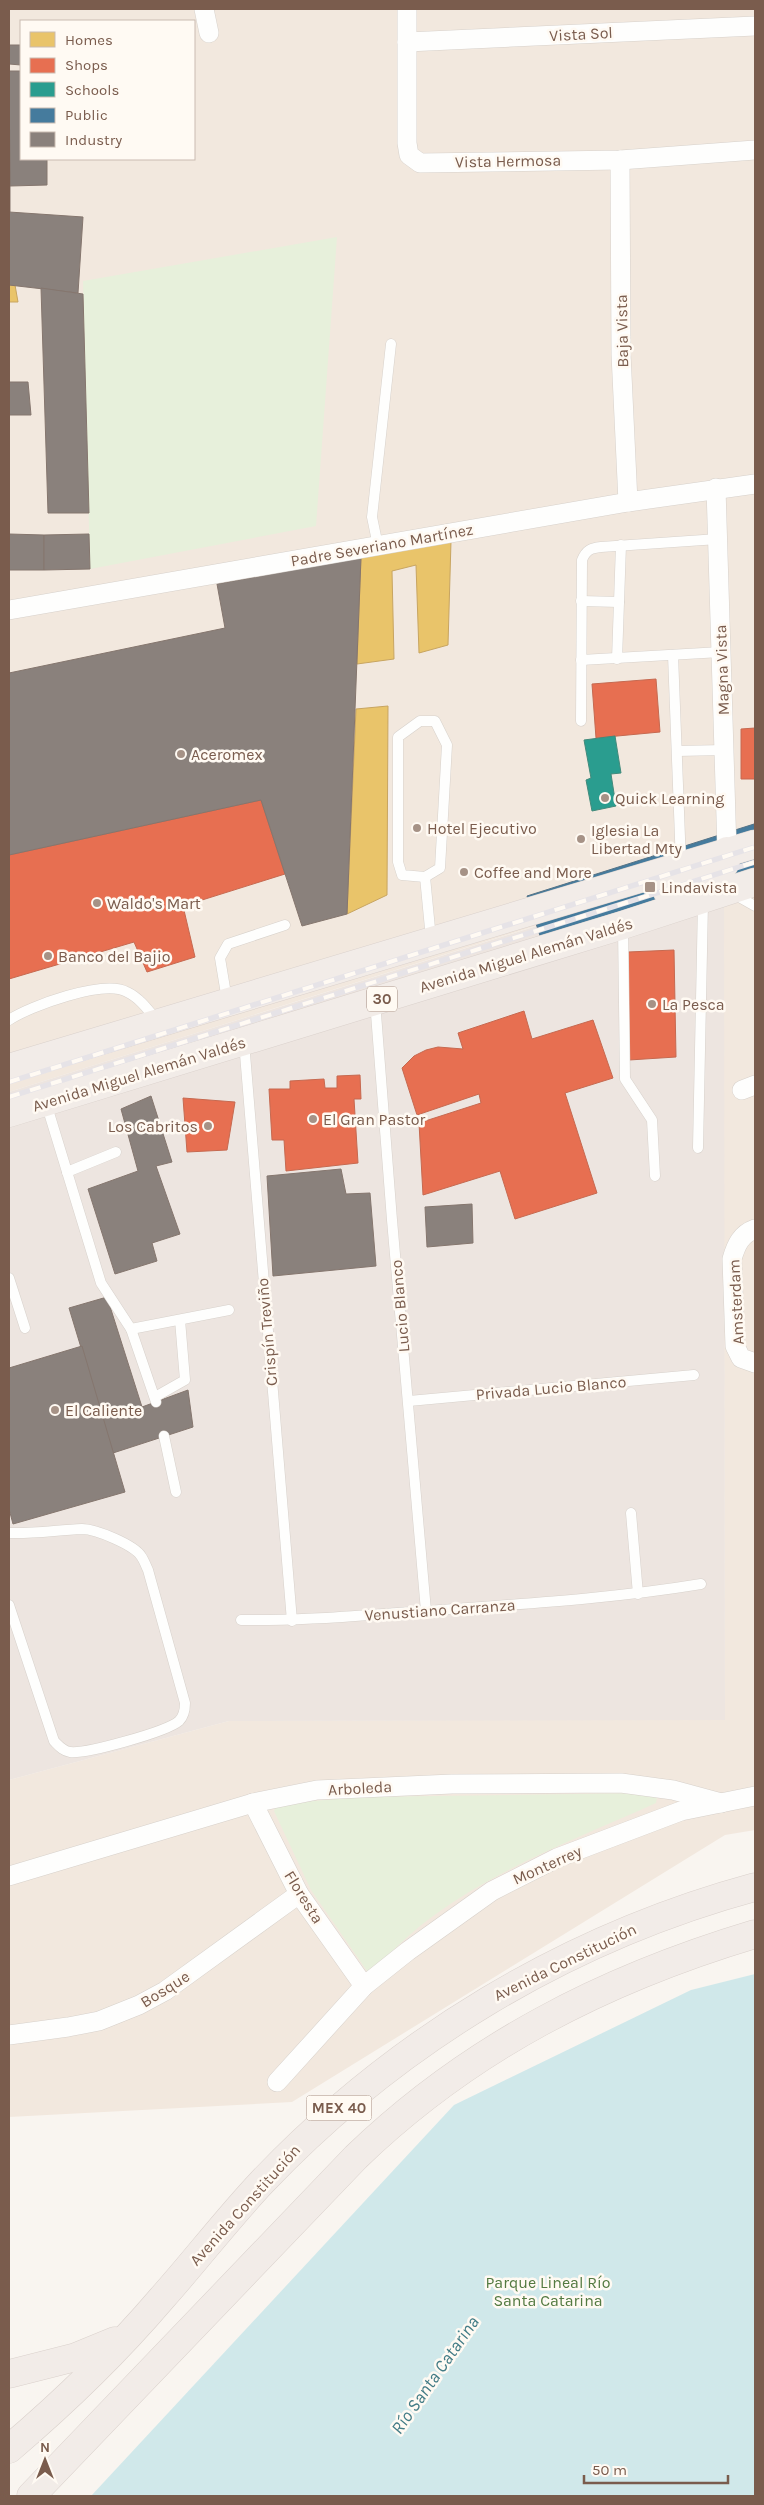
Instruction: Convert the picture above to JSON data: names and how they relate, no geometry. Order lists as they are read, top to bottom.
{
  "streets": {
    "highway": [
      "Avenida Miguel Alemán Valdés",
      "30",
      "Avenida Constitución",
      "MEX 40"
    ],
    "street": [
      "Vista Sol",
      "Vista Hermosa",
      "Baja Vista",
      "Padre Severiano Martínez",
      "Magna Vista",
      "Amsterdam",
      "Arboleda",
      "Monterrey",
      "Floresta",
      "Bosque"
    ],
    "lane": [
      "Lucio Blanco",
      "Crispín Treviño",
      "Privada Lucio Blanco",
      "Venustiano Carranza"
    ]
  },
  "crossings": [
    ["Vista Sol", "Vista Hermosa"],
    ["Vista Hermosa", "Baja Vista"],
    ["Baja Vista", "Padre Severiano Martínez"],
    ["Padre Severiano Martínez", "Magna Vista"],
    ["Avenida Miguel Alemán Valdés", "Lucio Blanco"],
    ["Avenida Miguel Alemán Valdés", "Crispín Treviño"],
    ["Lucio Blanco", "Privada Lucio Blanco"],
    ["Lucio Blanco", "Venustiano Carranza"],
    ["Crispín Treviño", "Venustiano Carranza"],
    ["Arboleda", "Monterrey"],
    ["Arboleda", "Floresta"],
    ["Monterrey", "Floresta"],
    ["Floresta", "Bosque"]
  ],
  "water": ["Río Santa Catarina"],
  "parks": ["Parque Lineal Río Santa Catarina"],
  "places": {
    "other": [
      "Aceromex",
      "Quick Learning",
      "Hotel Ejecutivo",
      "Iglesia La Libertad Mty",
      "Coffee and More",
      "Waldo's Mart",
      "Banco del Bajio",
      "La Pesca",
      "El Gran Pastor",
      "Los Cabritos",
      "El Caliente"
    ],
    "transit": ["Lindavista"]
  },
  "legend": [
    "Homes",
    "Shops",
    "Schools",
    "Public",
    "Industry"
  ],
  "scale_bar": "50 m",
  "north": "top"
}
